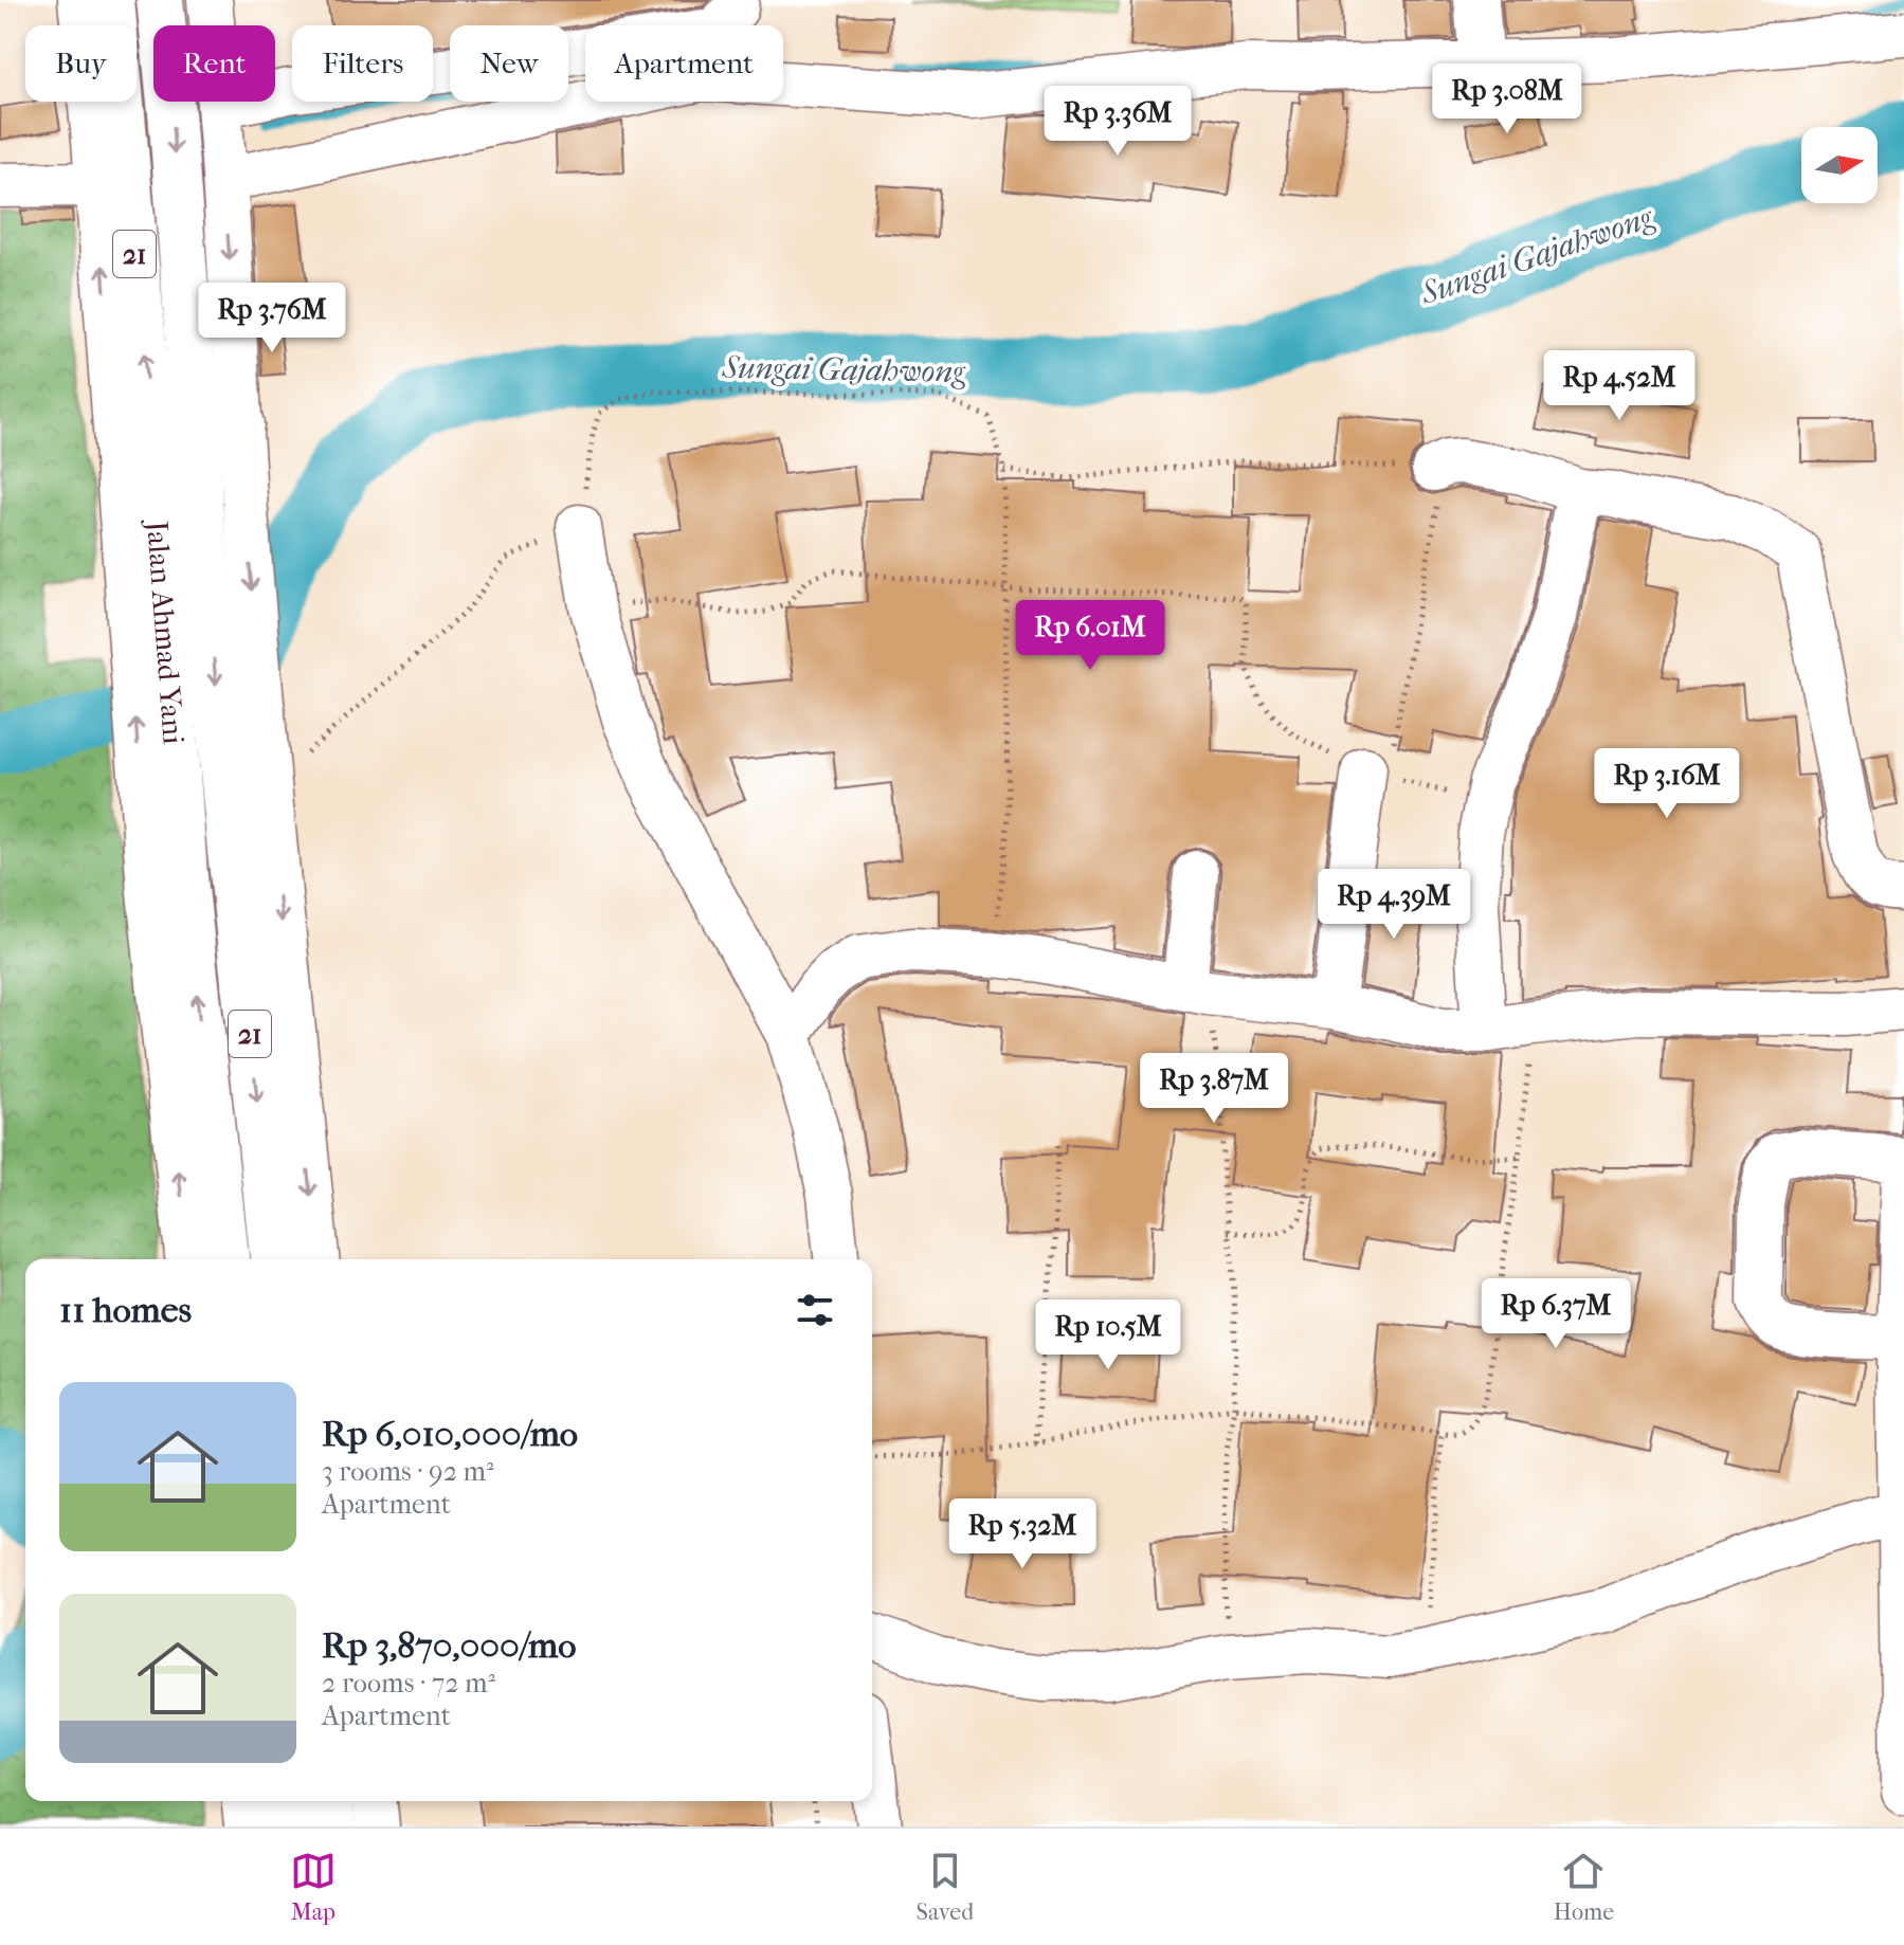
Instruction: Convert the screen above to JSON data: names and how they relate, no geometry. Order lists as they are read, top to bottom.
{
  "streets": {
    "highway": ["21", "Jalan Ahmad Yani"]
  },
  "water": ["Sungai Gajahwong"],
  "north": "right",
  "page": {
    "chip": [
      "Buy",
      "Rent",
      "Filters",
      "New",
      "Apartment"
    ],
    "price": [
      "Rp 3.08M",
      "Rp 3.36M",
      "Rp 3.76M",
      "Rp 4.52M",
      "Rp 6.01M",
      "Rp 3.16M",
      "Rp 4.39M",
      "Rp 3.87M",
      "Rp 6.37M",
      "Rp 10.5M",
      "Rp 5.32M"
    ],
    "heading": "11 homes",
    "list": [
      {
        "name": "Rp 6,010,000/mo",
        "note": "3 rooms · 92 m² · Apartment"
      },
      {
        "name": "Rp 3,870,000/mo",
        "note": "2 rooms · 72 m² · Apartment"
      }
    ],
    "tabs": ["Map", "Saved", "Home"]
  }
}
